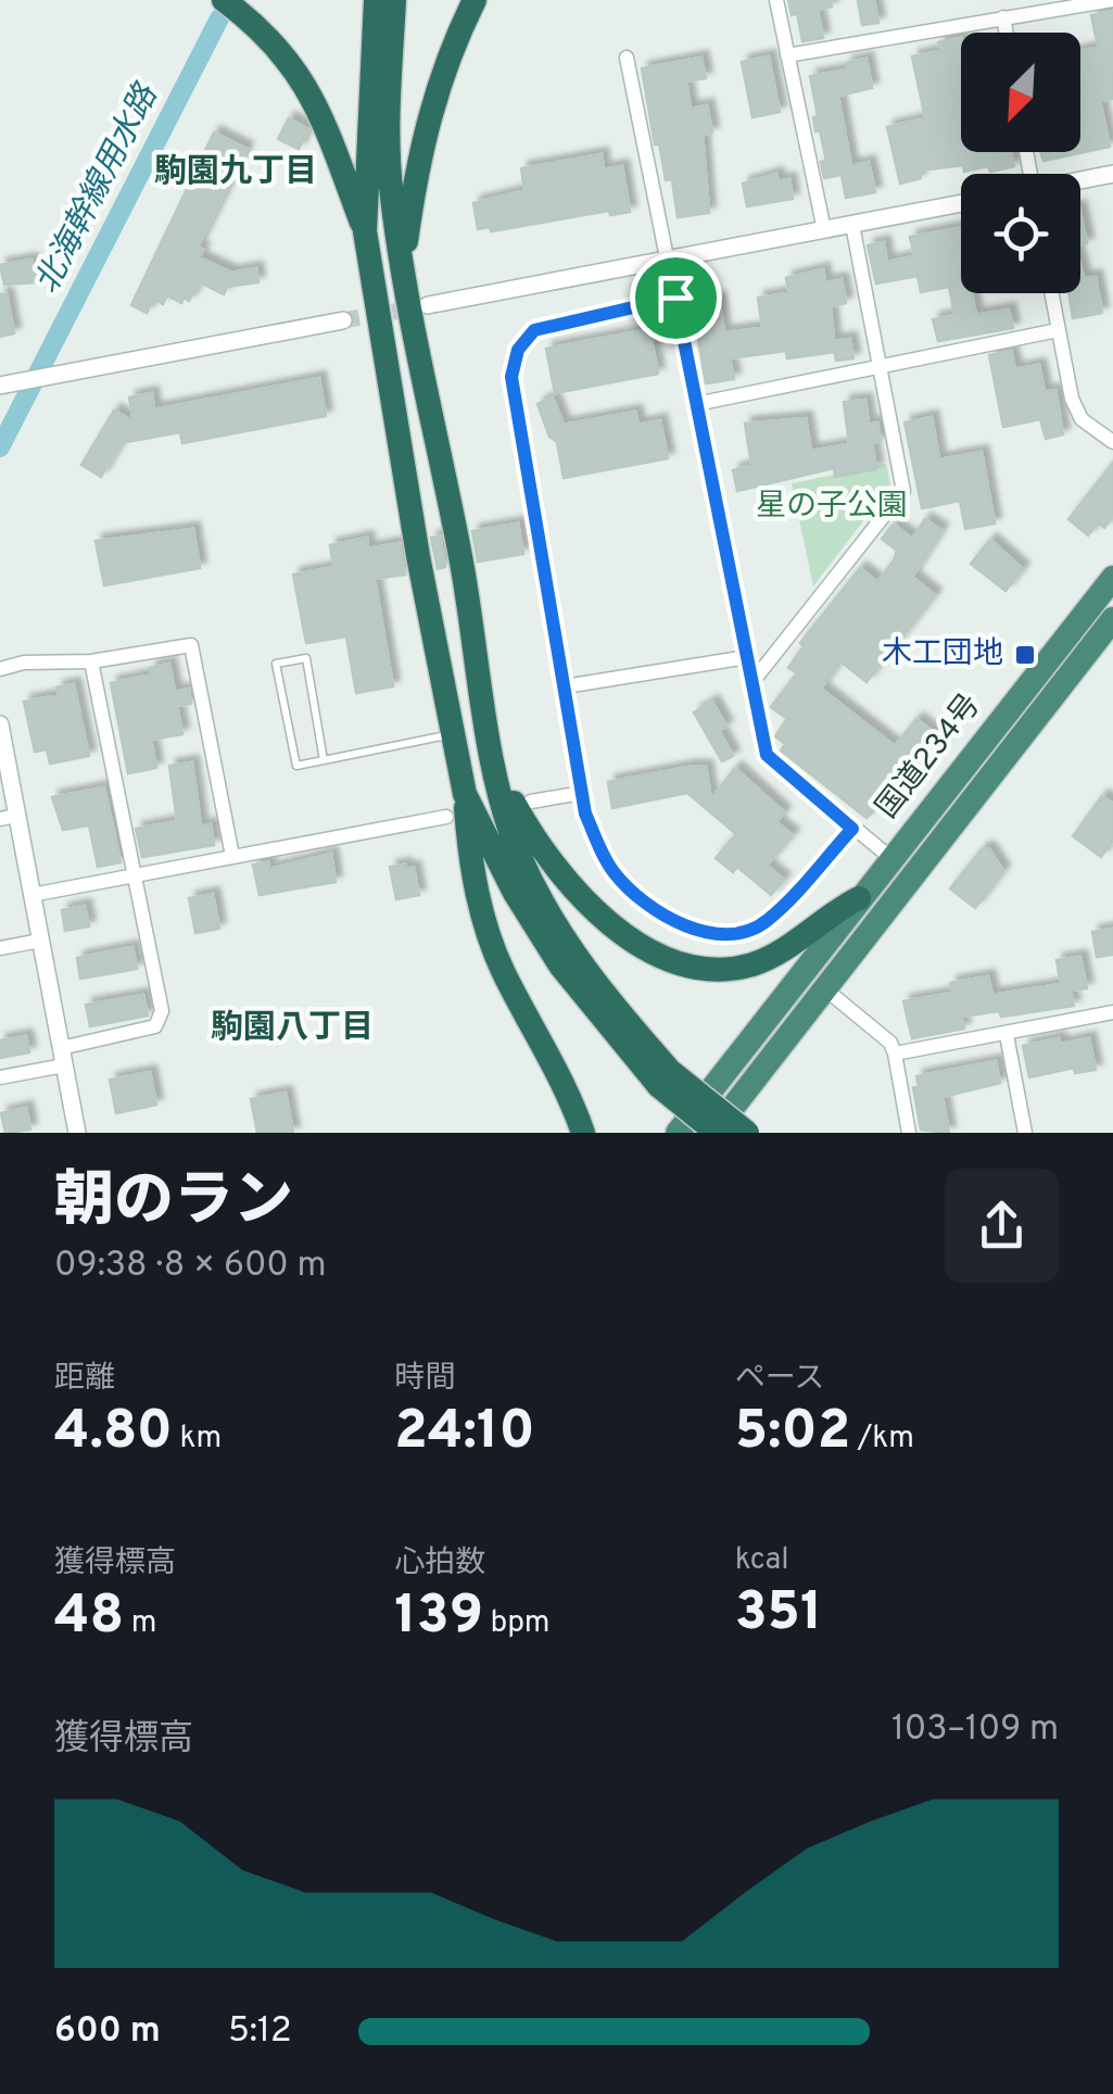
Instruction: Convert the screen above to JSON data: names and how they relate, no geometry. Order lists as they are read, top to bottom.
{
  "streets": {
    "highway": ["国道234号"]
  },
  "districts": ["駒園九丁目", "駒園八丁目"],
  "water": ["北海幹線用水路"],
  "parks": ["星の子公園"],
  "places": {
    "transit": ["木工団地"]
  },
  "north": "bottom left",
  "page": {
    "heading": ["朝のラン", "09:38 · 8 × 600 m"],
    "stats": [
      ["距離", "4.80 km"],
      ["時間", "24:10"],
      ["ペース", "5:02 /km"],
      ["獲得標高", "48 m"],
      ["心拍数", "139 bpm"],
      ["kcal", "351"]
    ],
    "chart": ["獲得標高", "103–109 m"],
    "list": [
      {
        "name": "600 m",
        "note": "5:12"
      }
    ]
  }
}
